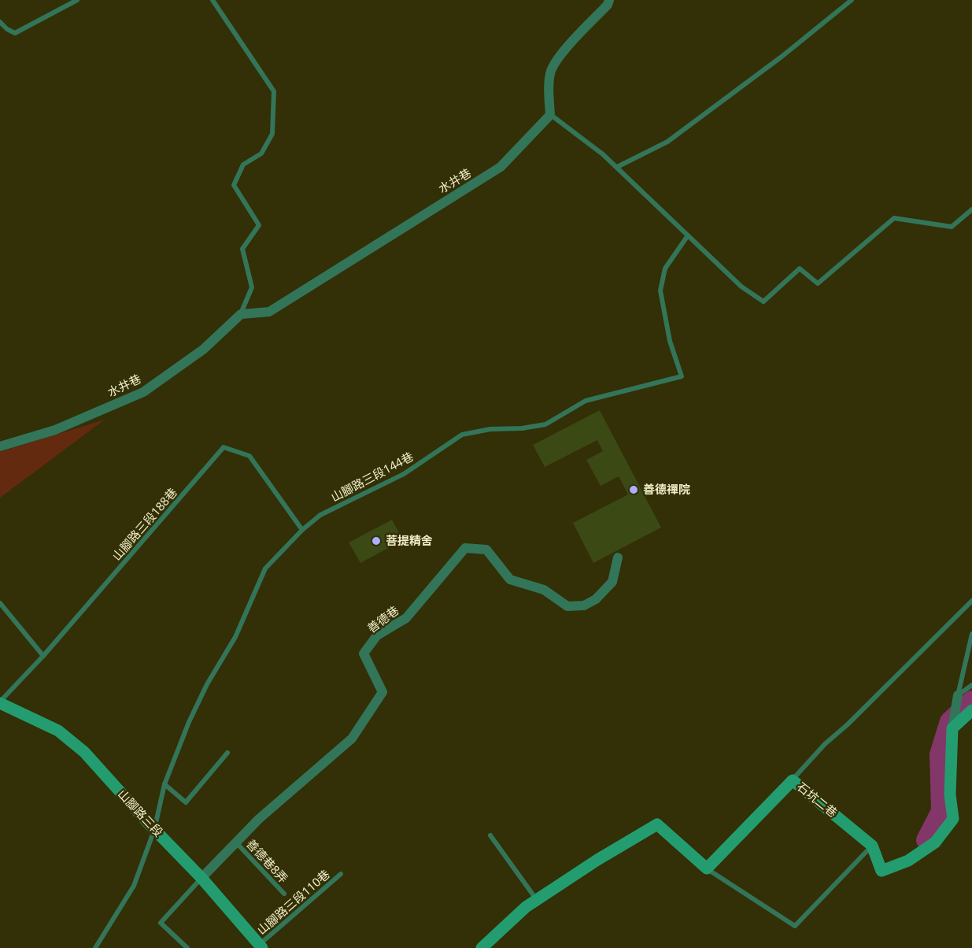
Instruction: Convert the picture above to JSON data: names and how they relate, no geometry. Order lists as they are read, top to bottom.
{
  "streets": {
    "street": [
      "水井巷",
      "善德巷",
      "石坑二巷",
      "山腳路三段"
    ],
    "lane": [
      "山腳路三段144巷",
      "山腳路三段188巷",
      "善德巷8弄",
      "山腳路三段110巷"
    ]
  },
  "crossings": [
    ["山腳路三段144巷", "山腳路三段188巷"],
    ["山腳路三段144巷", "山腳路三段"],
    ["山腳路三段188巷", "山腳路三段"],
    ["善德巷", "山腳路三段"],
    ["善德巷", "善德巷8弄"],
    ["山腳路三段", "山腳路三段110巷"]
  ],
  "places": ["善德禪院", "菩提精舍"]
}
